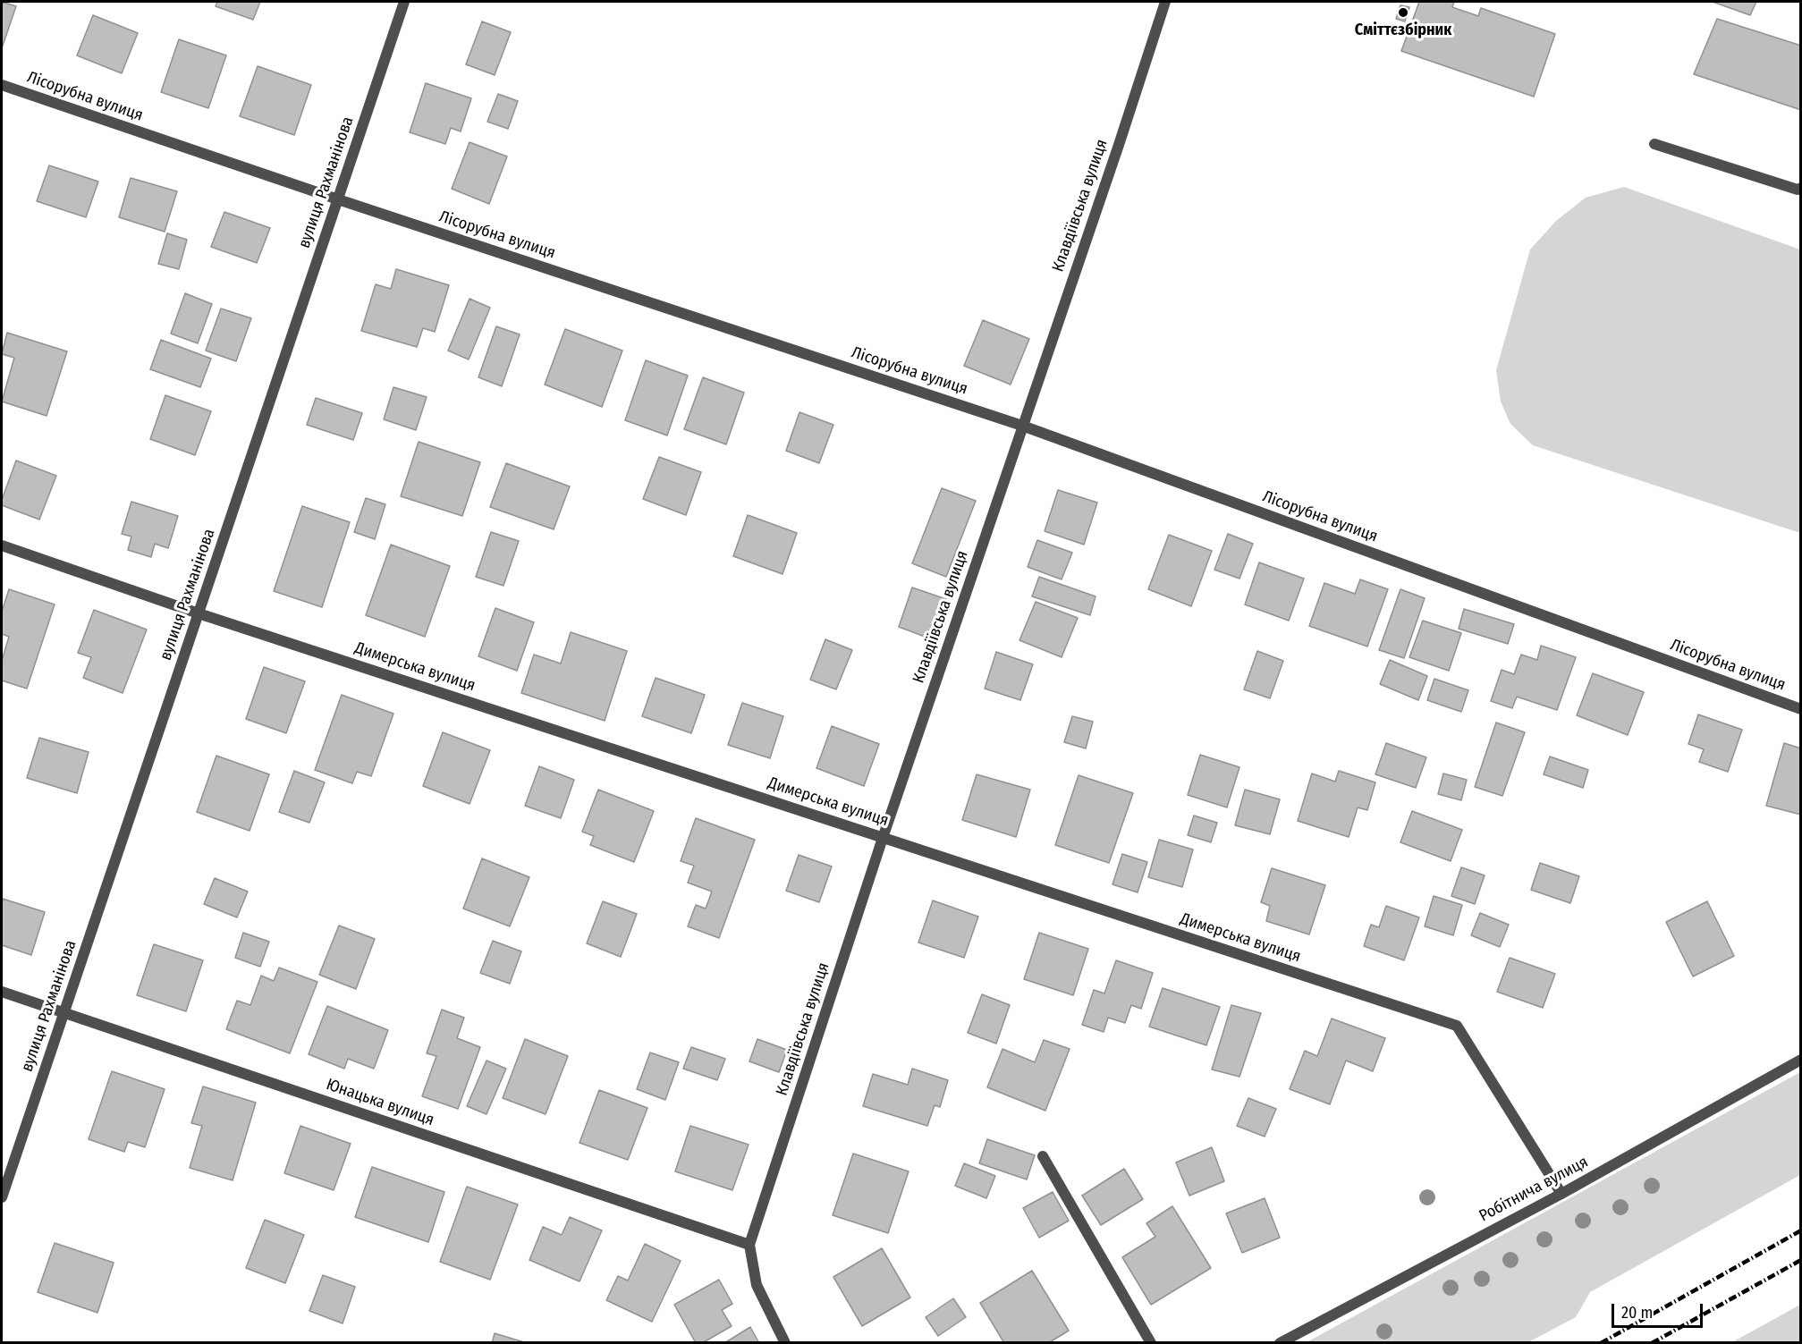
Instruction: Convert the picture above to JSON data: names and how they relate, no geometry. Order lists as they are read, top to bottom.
{
  "streets": {
    "street": [
      "Лісорубна вулиця",
      "вулиця Рахманінова",
      "Клавдіївська вулиця",
      "Димерська вулиця",
      "Юнацька вулиця",
      "Робітнича вулиця"
    ]
  },
  "crossings": [
    ["Лісорубна вулиця", "вулиця Рахманінова"],
    ["Лісорубна вулиця", "Клавдіївська вулиця"],
    ["вулиця Рахманінова", "Димерська вулиця"],
    ["вулиця Рахманінова", "Юнацька вулиця"],
    ["Клавдіївська вулиця", "Димерська вулиця"],
    ["Клавдіївська вулиця", "Юнацька вулиця"],
    ["Димерська вулиця", "Робітнича вулиця"]
  ],
  "places": ["Сміттєзбірник"],
  "scale_bar": "20 m"
}
